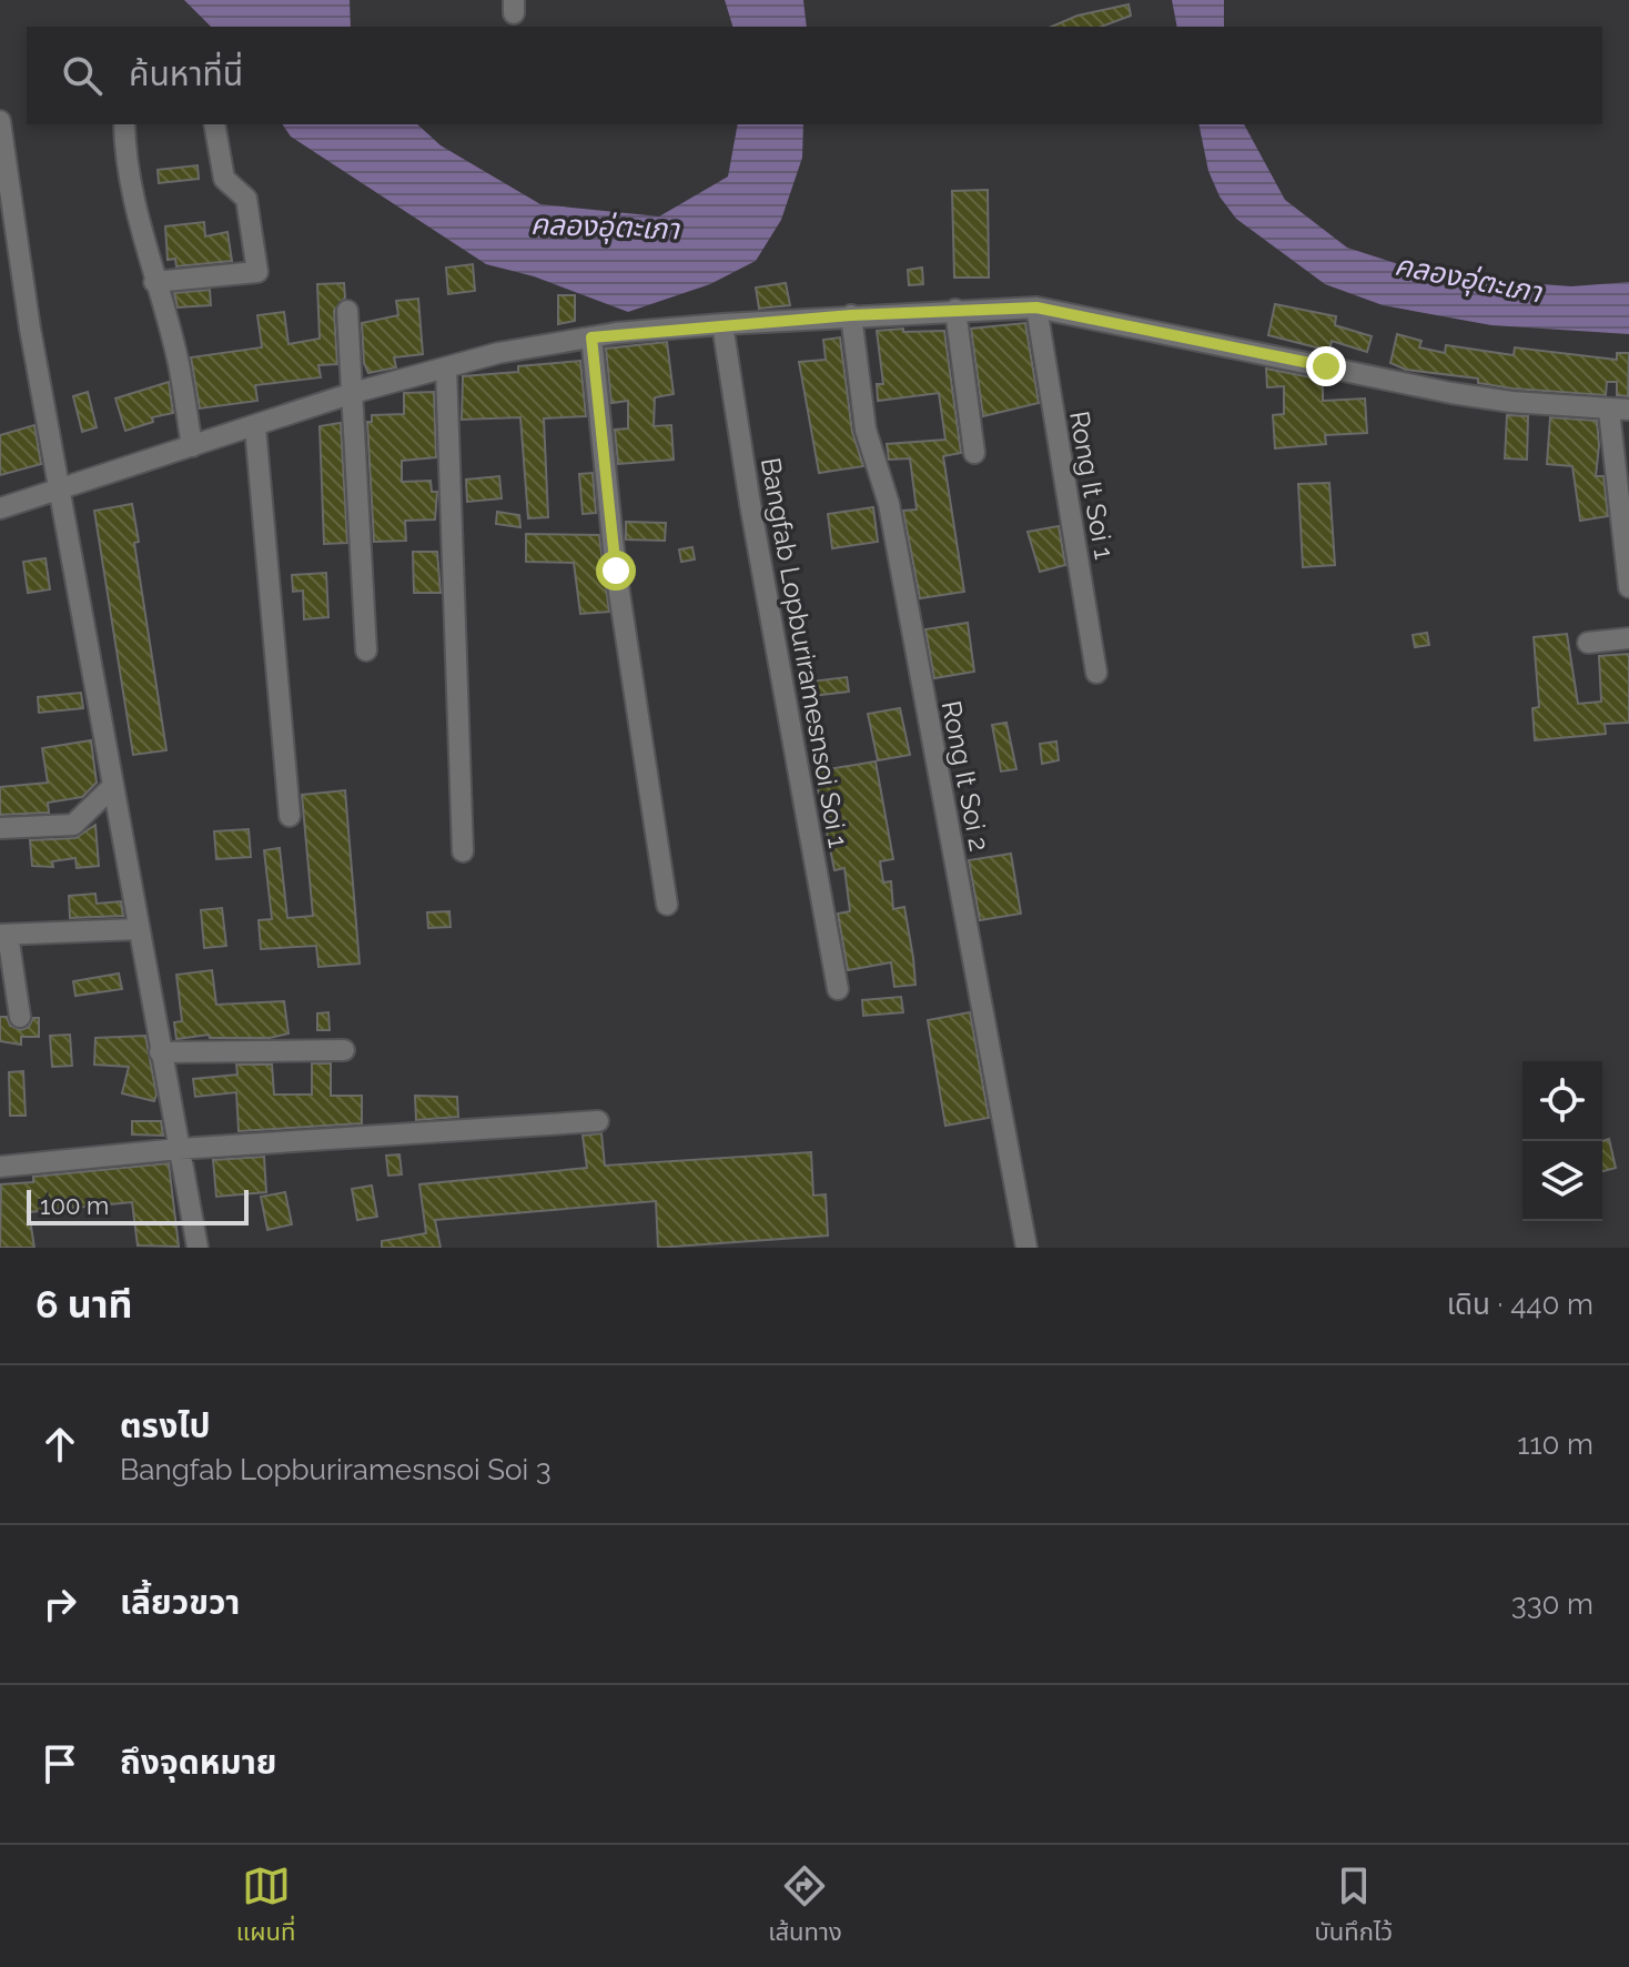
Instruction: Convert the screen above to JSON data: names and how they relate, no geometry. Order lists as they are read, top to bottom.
{
  "streets": {
    "street": ["Rong It Soi 1", "Bangfab Lopburiramesnsoi Soi 1", "Rong It Soi 2"]
  },
  "water": ["คลองอุ่ตะเภา"],
  "scale_bar": "100 m",
  "page": {
    "search": "ค้นหาที่นี่",
    "scale": "100 m",
    "heading": ["6 นาที", "เดิน · 440 m"],
    "list": [
      ["ตรงไป", "Bangfab Lopburiramesnsoi Soi 3", "110 m"],
      ["เลี้ยวขวา", "330 m"],
      "ถึงจุดหมาย"
    ],
    "nav": ["แผนที่", "เส้นทาง", "บันทึกไว้"]
  }
}
